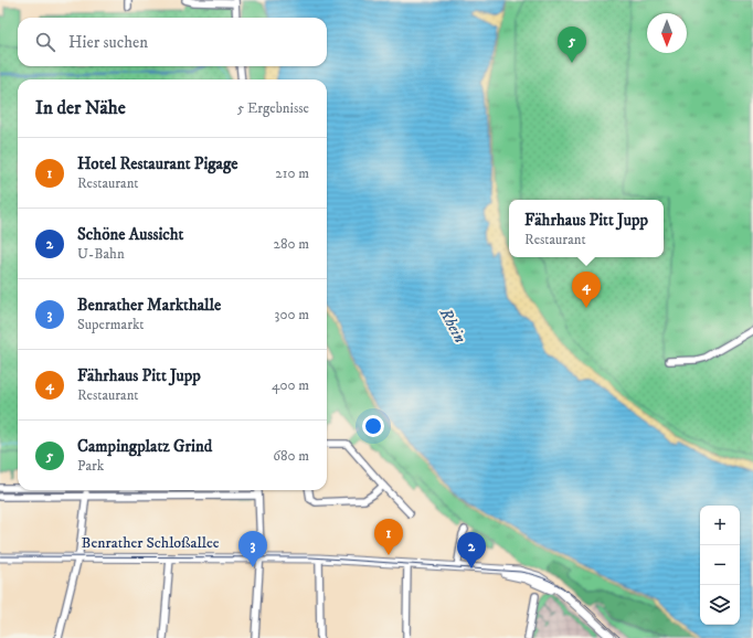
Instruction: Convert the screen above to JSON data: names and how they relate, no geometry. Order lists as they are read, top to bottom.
{
  "streets": {
    "main road": ["Benrather Schloßallee"]
  },
  "water": ["Rhein"],
  "north": "bottom",
  "page": {
    "search": "Hier suchen",
    "pins": [
      "5",
      "4",
      "1",
      "3",
      "2"
    ],
    "heading": ["In der Nähe", "5 Ergebnisse"],
    "list": [
      {
        "mark": "1",
        "name": "Hotel Restaurant Pigage",
        "note": "Restaurant",
        "value": "210 m"
      },
      {
        "mark": "2",
        "name": "Schöne Aussicht",
        "note": "U-Bahn",
        "value": "280 m"
      },
      {
        "mark": "3",
        "name": "Benrather Markthalle",
        "note": "Supermarkt",
        "value": "300 m"
      },
      {
        "mark": "4",
        "name": "Fährhaus Pitt Jupp",
        "note": "Restaurant",
        "value": "400 m"
      },
      {
        "mark": "5",
        "name": "Campingplatz Grind",
        "note": "Park",
        "value": "680 m"
      }
    ],
    "popup": ["Fährhaus Pitt Jupp", "Restaurant"],
    "map_buttons": ["+", "−"]
  }
}
